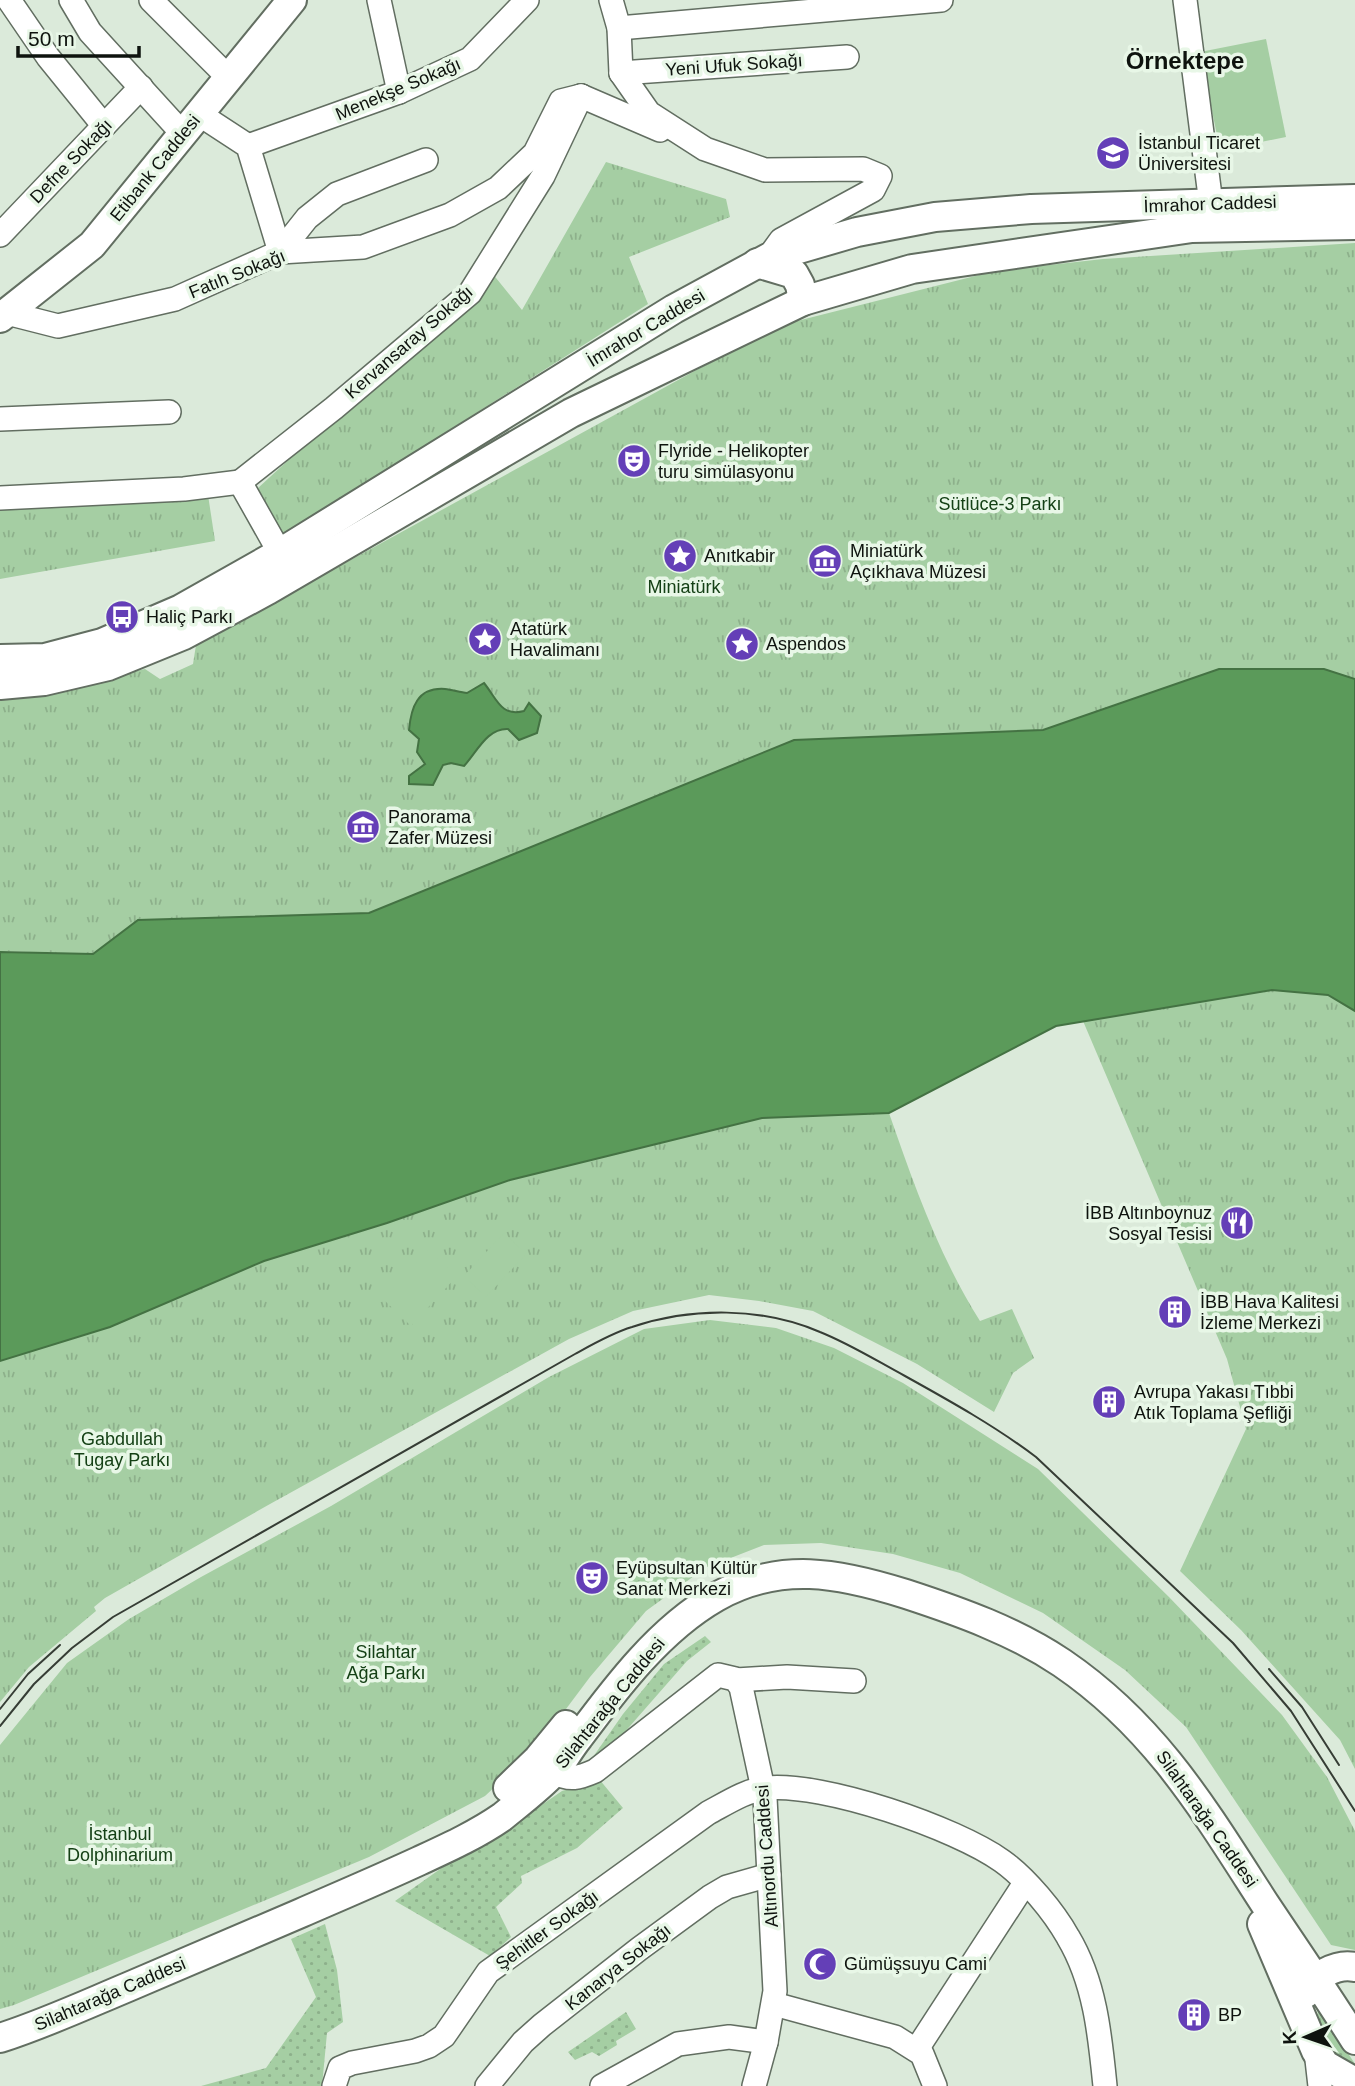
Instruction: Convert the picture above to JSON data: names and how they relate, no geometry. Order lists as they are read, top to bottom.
{
  "streets": {
    "main road": ["Etibank Caddesi", "İmrahor Caddesi", "Silahtarağa Caddesi"],
    "street": [
      "Yeni Ufuk Sokağı",
      "Menekşe Sokağı",
      "Defne Sokağı",
      "Fatıh Sokağı",
      "Kervansaray Sokağı",
      "Altınordu Caddesi",
      "Şehitler Sokağı",
      "Kanarya Sokağı"
    ]
  },
  "crossings": [
    ["Etibank Caddesi", "Fatıh Sokağı"],
    ["Fatıh Sokağı", "Kervansaray Sokağı"],
    ["Altınordu Caddesi", "Şehitler Sokağı"],
    ["Altınordu Caddesi", "Kanarya Sokağı"]
  ],
  "districts": ["Örnektepe"],
  "parks": [
    "Sütlüce-3 Parkı",
    "Miniatürk",
    "Gabdullah Tugay Parkı",
    "Silahtar Ağa Parkı",
    "İstanbul Dolphinarium"
  ],
  "places": {
    "school or university": ["İstanbul Ticaret Üniversitesi"],
    "theatre": ["Flyride - Helikopter turu simülasyonu", "Eyüpsultan Kültür Sanat Merkezi"],
    "place": ["Anıtkabir", "Atatürk Havalimanı", "Aspendos"],
    "museum": ["Miniatürk Açıkhava Müzesi", "Panorama Zafer Müzesi"],
    "bus stop": ["Haliç Parkı"],
    "restaurant": ["İBB Altınboynuz Sosyal Tesisi"],
    "building": ["İBB Hava Kalitesi İzleme Merkezi", "Avrupa Yakası Tıbbi Atık Toplama Şefliği", "BP"],
    "mosque": ["Gümüşsuyu Cami"]
  },
  "scale_bar": "50 m",
  "north": "left"
}
